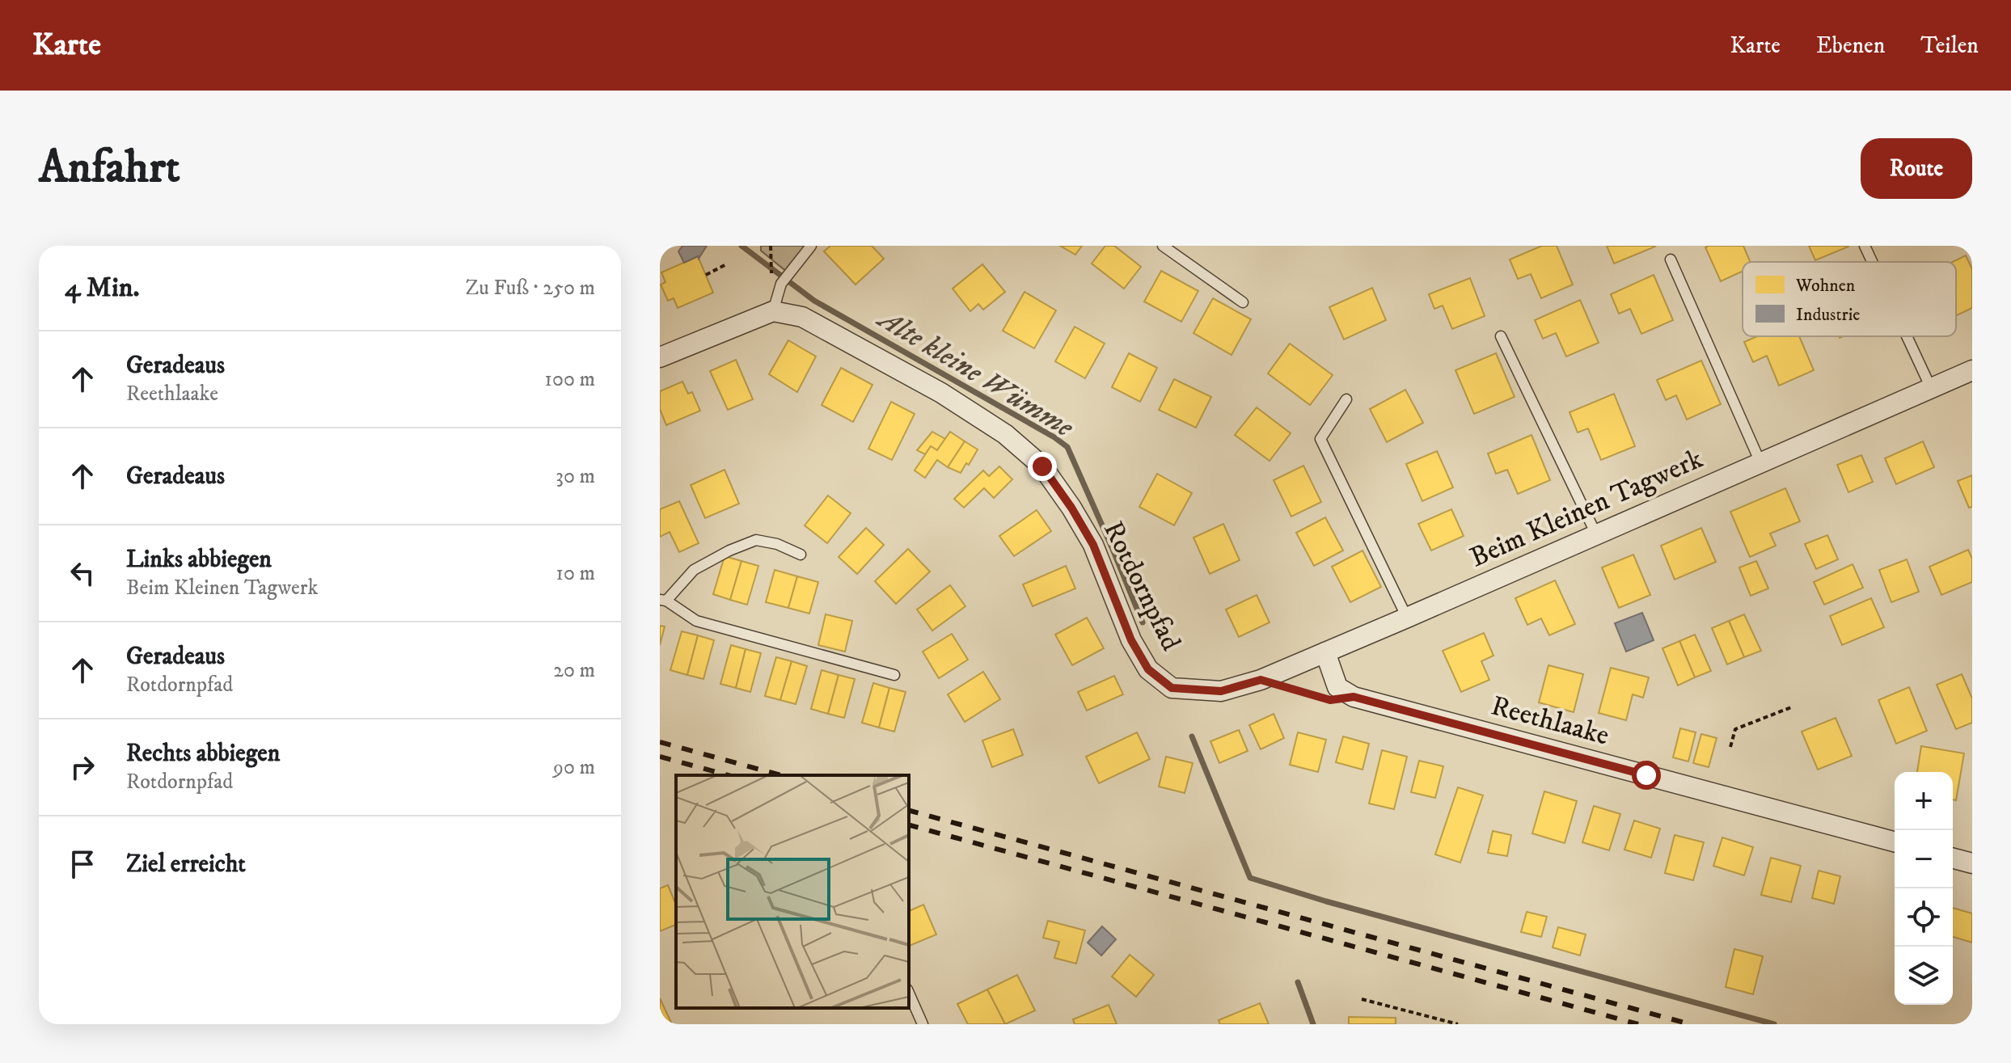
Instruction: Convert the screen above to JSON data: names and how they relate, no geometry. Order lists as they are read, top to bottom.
{
  "streets": {
    "street": ["Beim Kleinen Tagwerk", "Rotdornpfad", "Reethlaake"]
  },
  "crossings": [
    ["Beim Kleinen Tagwerk", "Rotdornpfad"]
  ],
  "water": ["Alte kleine Wümme"],
  "legend": ["Wohnen", "Industrie"],
  "page": {
    "header": "Karte",
    "nav": ["Karte", "Ebenen", "Teilen"],
    "buttons": "Route",
    "title": "Anfahrt",
    "heading": ["4 Min.", "Zu Fuß · 250 m"],
    "list": [
      ["Geradeaus", "Reethlaake", "100 m"],
      ["Geradeaus", "30 m"],
      ["Links abbiegen", "Beim Kleinen Tagwerk", "10 m"],
      ["Geradeaus", "Rotdornpfad", "20 m"],
      ["Rechts abbiegen", "Rotdornpfad", "90 m"],
      "Ziel erreicht"
    ],
    "map_buttons": ["+", "−"]
  }
}
